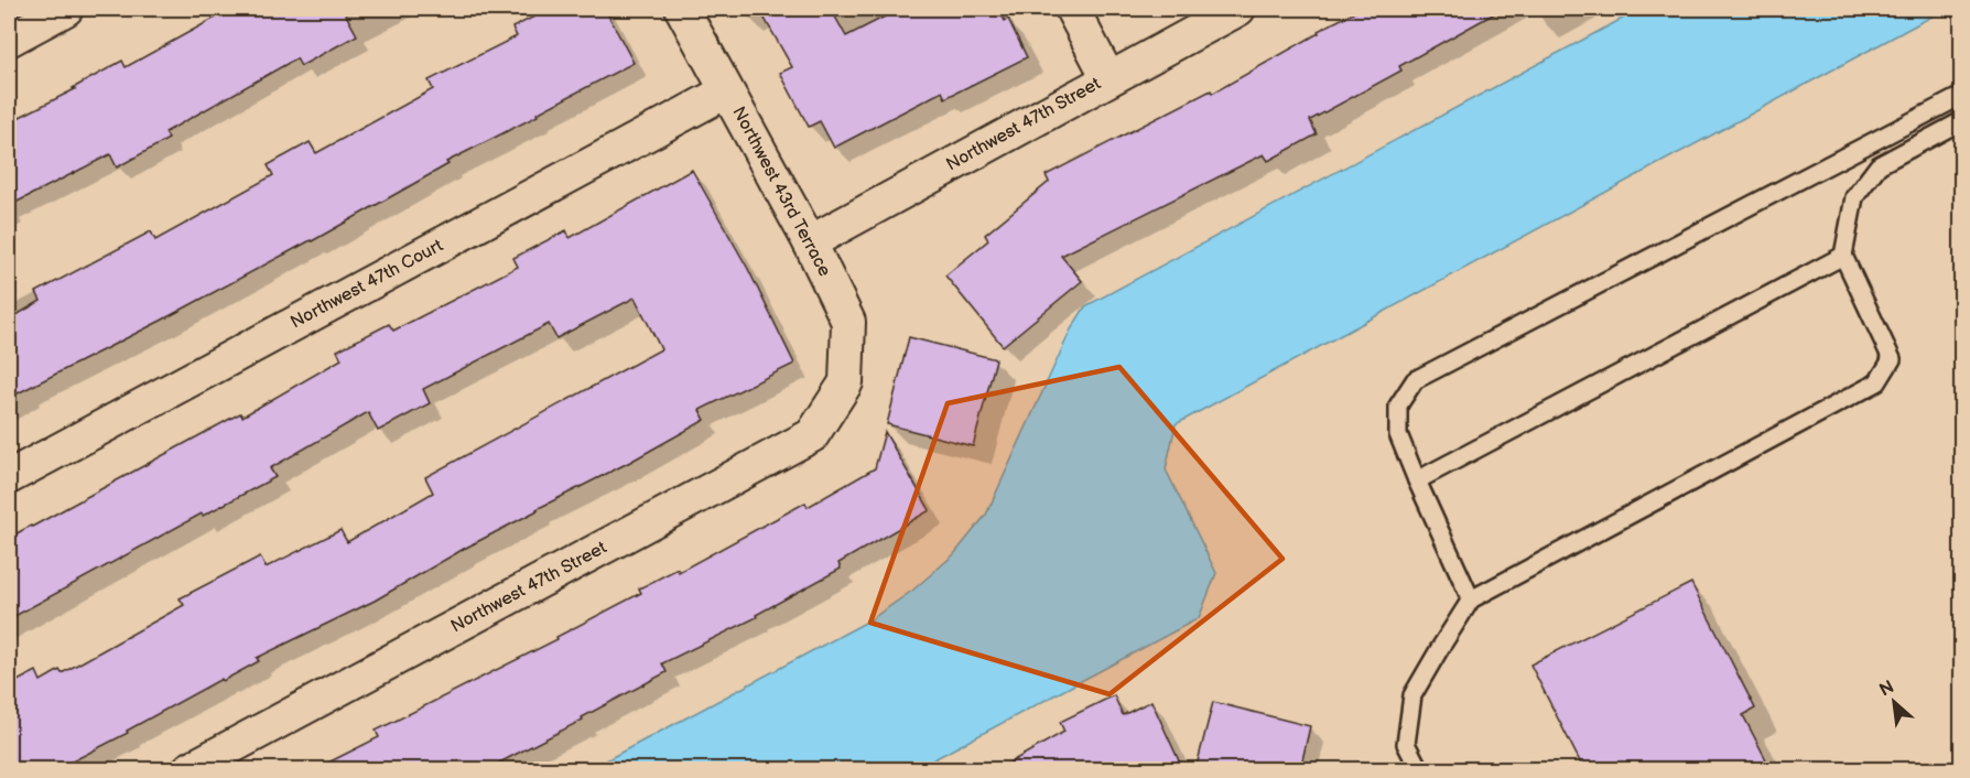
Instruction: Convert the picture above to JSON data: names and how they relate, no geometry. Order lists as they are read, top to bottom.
{
  "streets": {
    "street": ["Northwest 47th Street", "Northwest 43rd Terrace", "Northwest 47th Court"]
  },
  "crossings": [
    ["Northwest 47th Street", "Northwest 43rd Terrace"],
    ["Northwest 43rd Terrace", "Northwest 47th Court"]
  ],
  "north": "top left"
}
